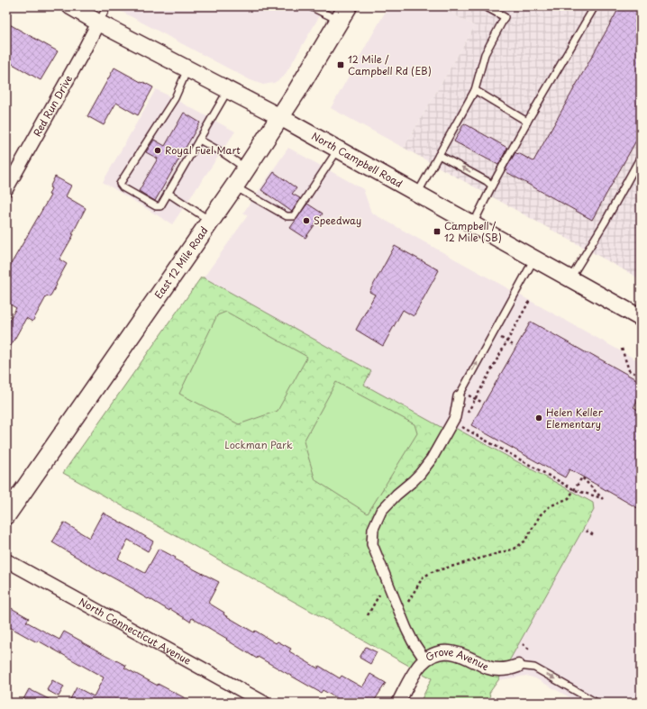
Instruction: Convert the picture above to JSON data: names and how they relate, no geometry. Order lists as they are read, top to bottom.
{
  "streets": {
    "main road": ["East 12 Mile Road"],
    "street": [
      "Red Run Drive",
      "North Campbell Road",
      "North Connecticut Avenue",
      "Grove Avenue"
    ]
  },
  "crossings": [
    ["Red Run Drive", "North Campbell Road"],
    ["North Campbell Road", "East 12 Mile Road"]
  ],
  "parks": ["Lockman Park"],
  "places": {
    "transit": ["12 Mile / Campbell Rd (EB)", "Campbell / 12 Mile (SB)"],
    "other": ["Royal Fuel Mart", "Speedway", "Helen Keller Elementary"]
  }
}
